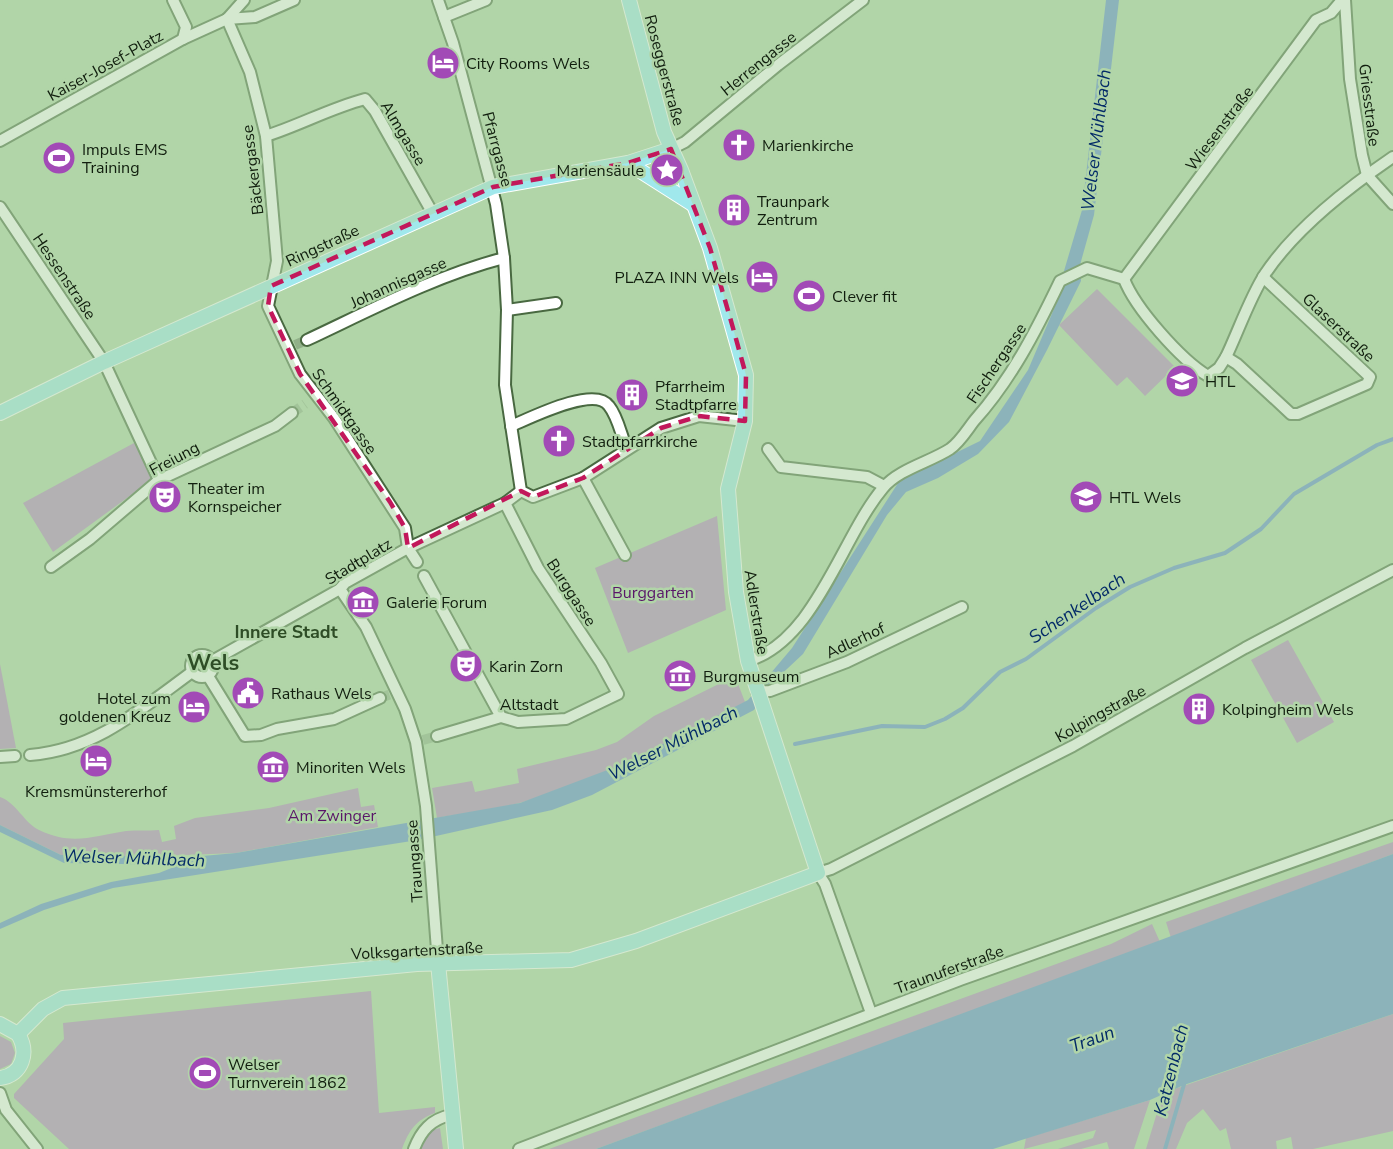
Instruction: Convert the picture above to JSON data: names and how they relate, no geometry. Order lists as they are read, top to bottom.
{
  "streets": {
    "main road": [
      "Roseggerstraße",
      "Ringstraße",
      "Adlerstraße",
      "Traungasse",
      "Volksgartenstraße"
    ],
    "street": [
      "Herrengasse",
      "Kaiser-Josef-Platz",
      "Griesstraße",
      "Wiesenstraße",
      "Almgasse",
      "Pfarrgasse",
      "Bäckergasse",
      "Hessenstraße",
      "Johannisgasse",
      "Glaserstraße",
      "Fischergasse",
      "Schmidtgasse",
      "Freiung",
      "Stadtplatz",
      "Burggasse",
      "Adlerhof",
      "Altstadt",
      "Kolpingstraße",
      "Traunuferstraße"
    ]
  },
  "crossings": [
    ["Herrengasse", "Roseggerstraße"],
    ["Herrengasse", "Ringstraße"],
    ["Herrengasse", "Adlerstraße"],
    ["Kaiser-Josef-Platz", "Bäckergasse"],
    ["Roseggerstraße", "Ringstraße"],
    ["Roseggerstraße", "Adlerstraße"],
    ["Griesstraße", "Wiesenstraße"],
    ["Wiesenstraße", "Fischergasse"],
    ["Almgasse", "Bäckergasse"],
    ["Almgasse", "Ringstraße"],
    ["Pfarrgasse", "Ringstraße"],
    ["Pfarrgasse", "Johannisgasse"],
    ["Pfarrgasse", "Stadtplatz"],
    ["Bäckergasse", "Ringstraße"],
    ["Bäckergasse", "Schmidtgasse"],
    ["Ringstraße", "Hessenstraße"],
    ["Ringstraße", "Schmidtgasse"],
    ["Ringstraße", "Adlerstraße"],
    ["Hessenstraße", "Freiung"],
    ["Fischergasse", "Adlerstraße"],
    ["Schmidtgasse", "Stadtplatz"],
    ["Stadtplatz", "Burggasse"],
    ["Stadtplatz", "Traungasse"],
    ["Burggasse", "Altstadt"],
    ["Adlerstraße", "Adlerhof"],
    ["Adlerstraße", "Kolpingstraße"],
    ["Adlerstraße", "Volksgartenstraße"],
    ["Adlerstraße", "Traunuferstraße"],
    ["Kolpingstraße", "Volksgartenstraße"],
    ["Traungasse", "Volksgartenstraße"]
  ],
  "districts": ["Innere Stadt", "Wels"],
  "water": [
    "Welser Mühlbach",
    "Schenkelbach",
    "Traun",
    "Katzenbach"
  ],
  "parks": ["Burggarten", "Am Zwinger"],
  "places": {
    "hotel": [
      "City Rooms Wels",
      "PLAZA INN Wels",
      "Hotel zum goldenen Kreuz",
      "Kremsmünstererhof"
    ],
    "church": ["Marienkirche", "Stadtpfarrkirche"],
    "sports": ["Impuls EMS Training", "Clever fit", "Welser Turnverein 1862"],
    "place": ["Mariensäule"],
    "building": ["Traunpark Zentrum", "Pfarrheim Stadtpfarre", "Kolpingheim Wels"],
    "school or university": ["HTL", "HTL Wels"],
    "theatre": ["Theater im Kornspeicher", "Karin Zorn"],
    "museum": ["Galerie Forum", "Burgmuseum", "Minoriten Wels"],
    "public building": ["Rathaus Wels"]
  }
}
